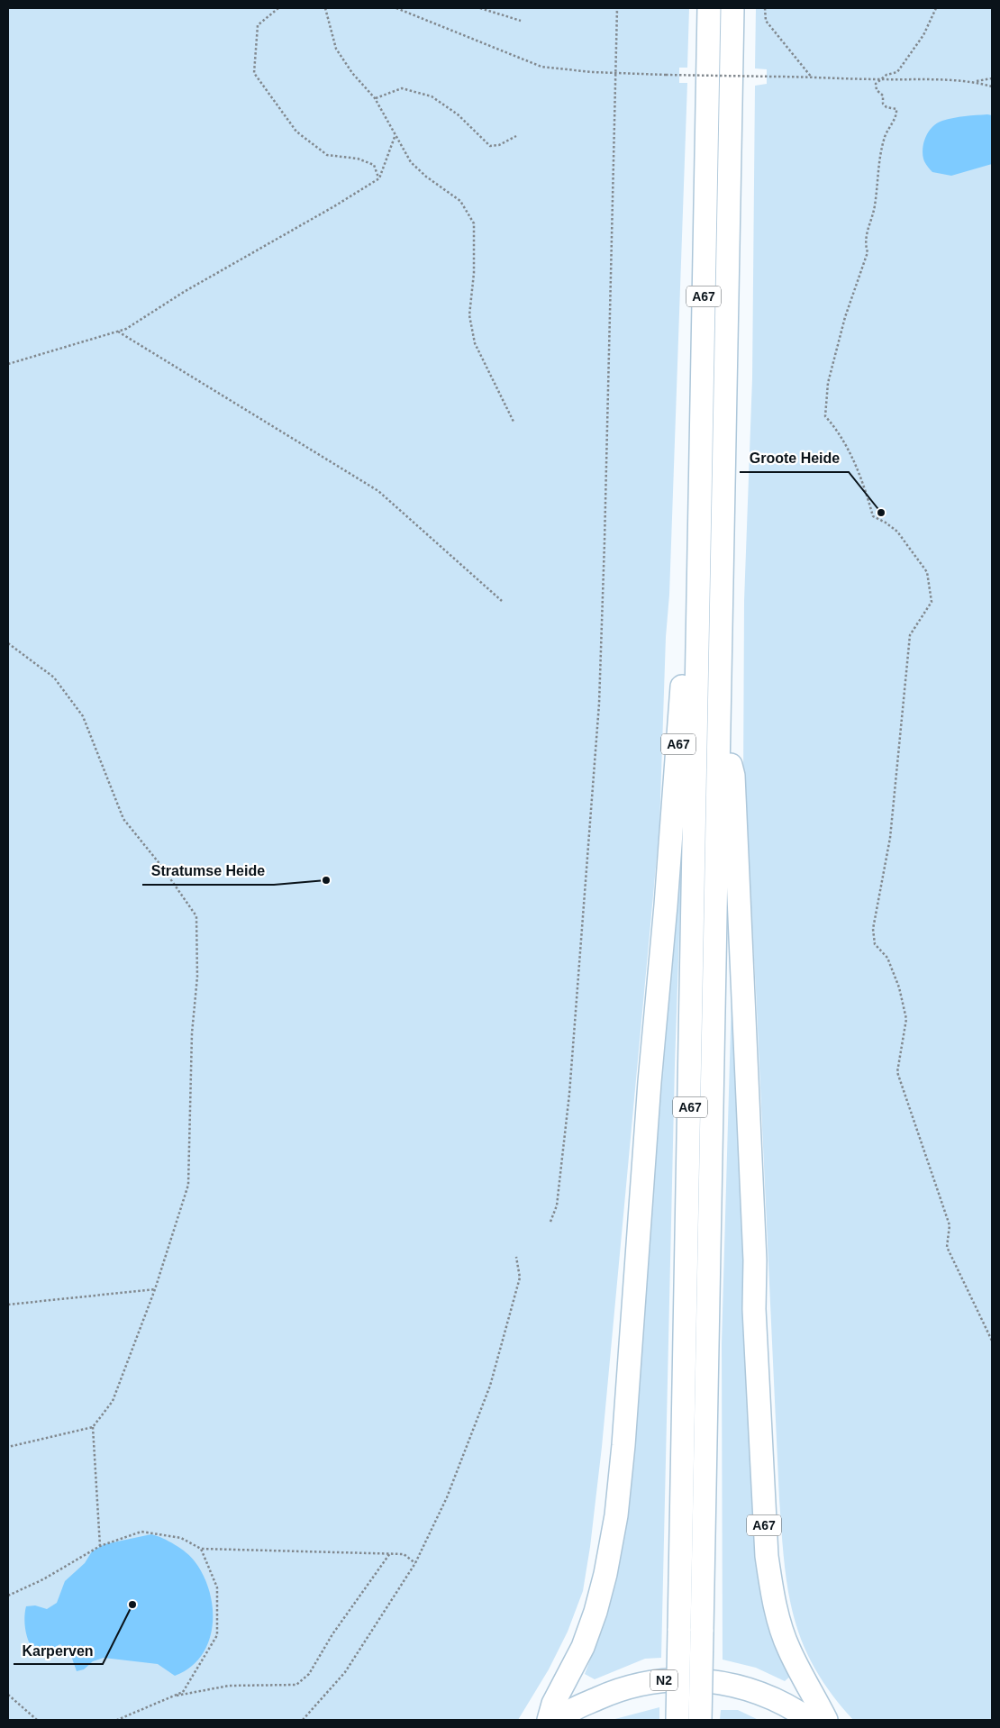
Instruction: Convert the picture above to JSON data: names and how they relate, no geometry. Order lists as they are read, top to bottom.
{
  "streets": {
    "highway": ["A67", "N2"]
  },
  "places": ["Groote Heide", "Stratumse Heide", "Karperven"]
}
